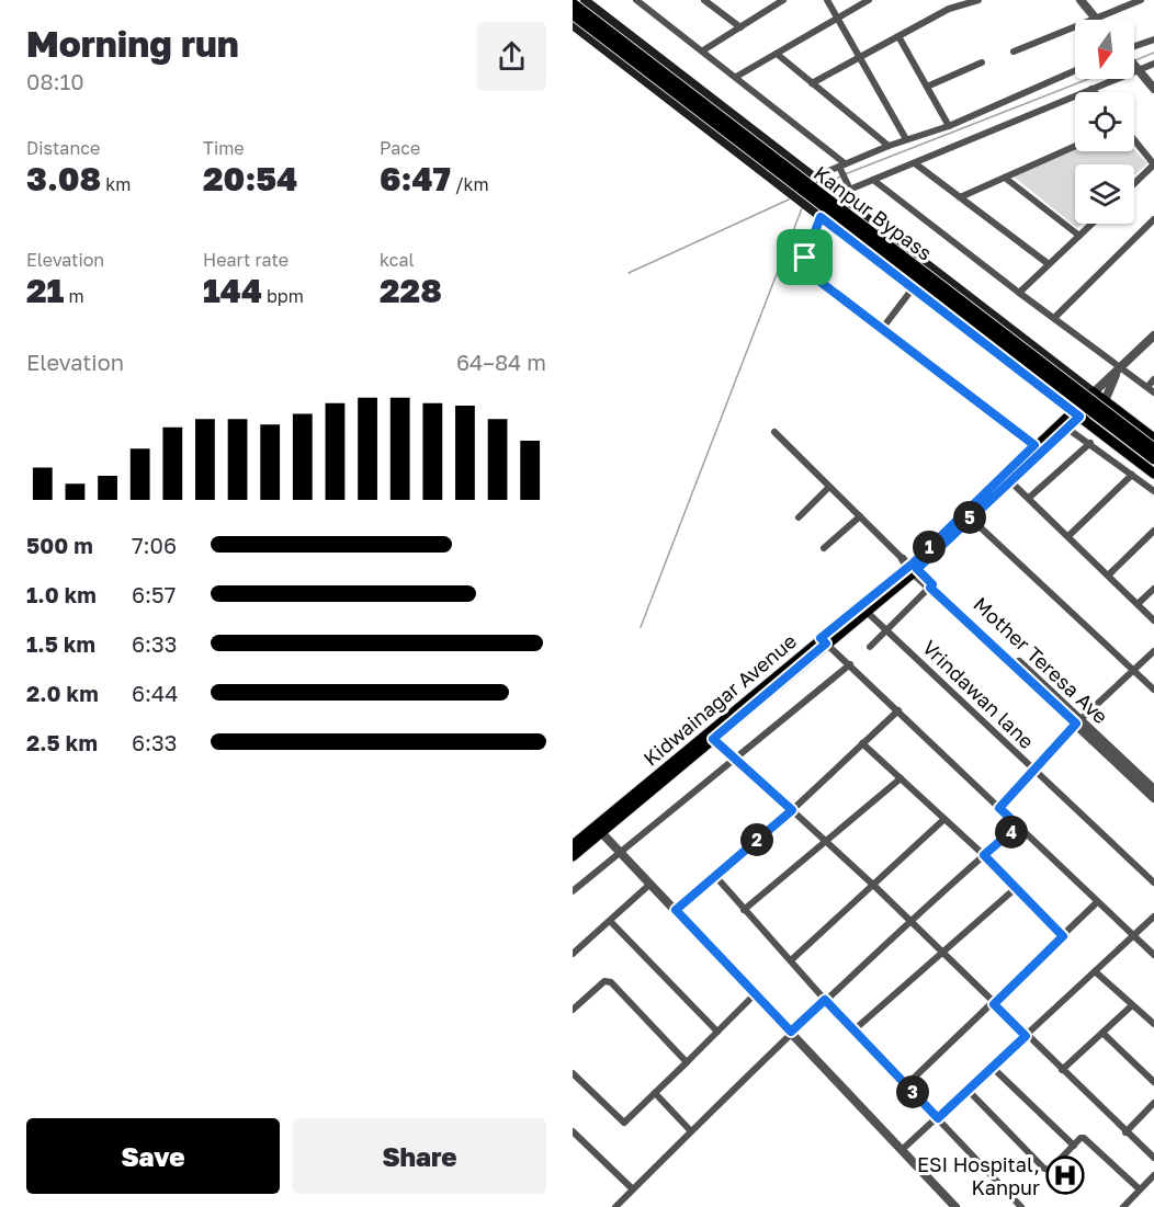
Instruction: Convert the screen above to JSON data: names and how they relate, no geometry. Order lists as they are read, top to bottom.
{
  "streets": {
    "main road": ["Kanpur Bypass", "Kidwainagar Avenue"],
    "street": ["Mother Teresa Ave", "Vrindawan lane"]
  },
  "crossings": [
    ["Vrindawan lane", "Kidwainagar Avenue"]
  ],
  "places": {
    "hospital": ["ESI Hospital, Kanpur"]
  },
  "north": "bottom",
  "page": {
    "heading": ["Morning run", "08:10"],
    "stats": [
      ["Distance", "3.08 km"],
      ["Time", "20:54"],
      ["Pace", "6:47 /km"],
      ["Elevation", "21 m"],
      ["Heart rate", "144 bpm"],
      ["kcal", "228"]
    ],
    "chart": ["Elevation", "64–84 m"],
    "pins": [
      "5",
      "1",
      "4",
      "2",
      "3"
    ],
    "list": [
      {
        "name": "500 m",
        "note": "7:06"
      },
      {
        "name": "1.0 km",
        "note": "6:57"
      },
      {
        "name": "1.5 km",
        "note": "6:33"
      },
      {
        "name": "2.0 km",
        "note": "6:44"
      },
      {
        "name": "2.5 km",
        "note": "6:33"
      }
    ],
    "buttons": ["Save", "Share"]
  }
}
